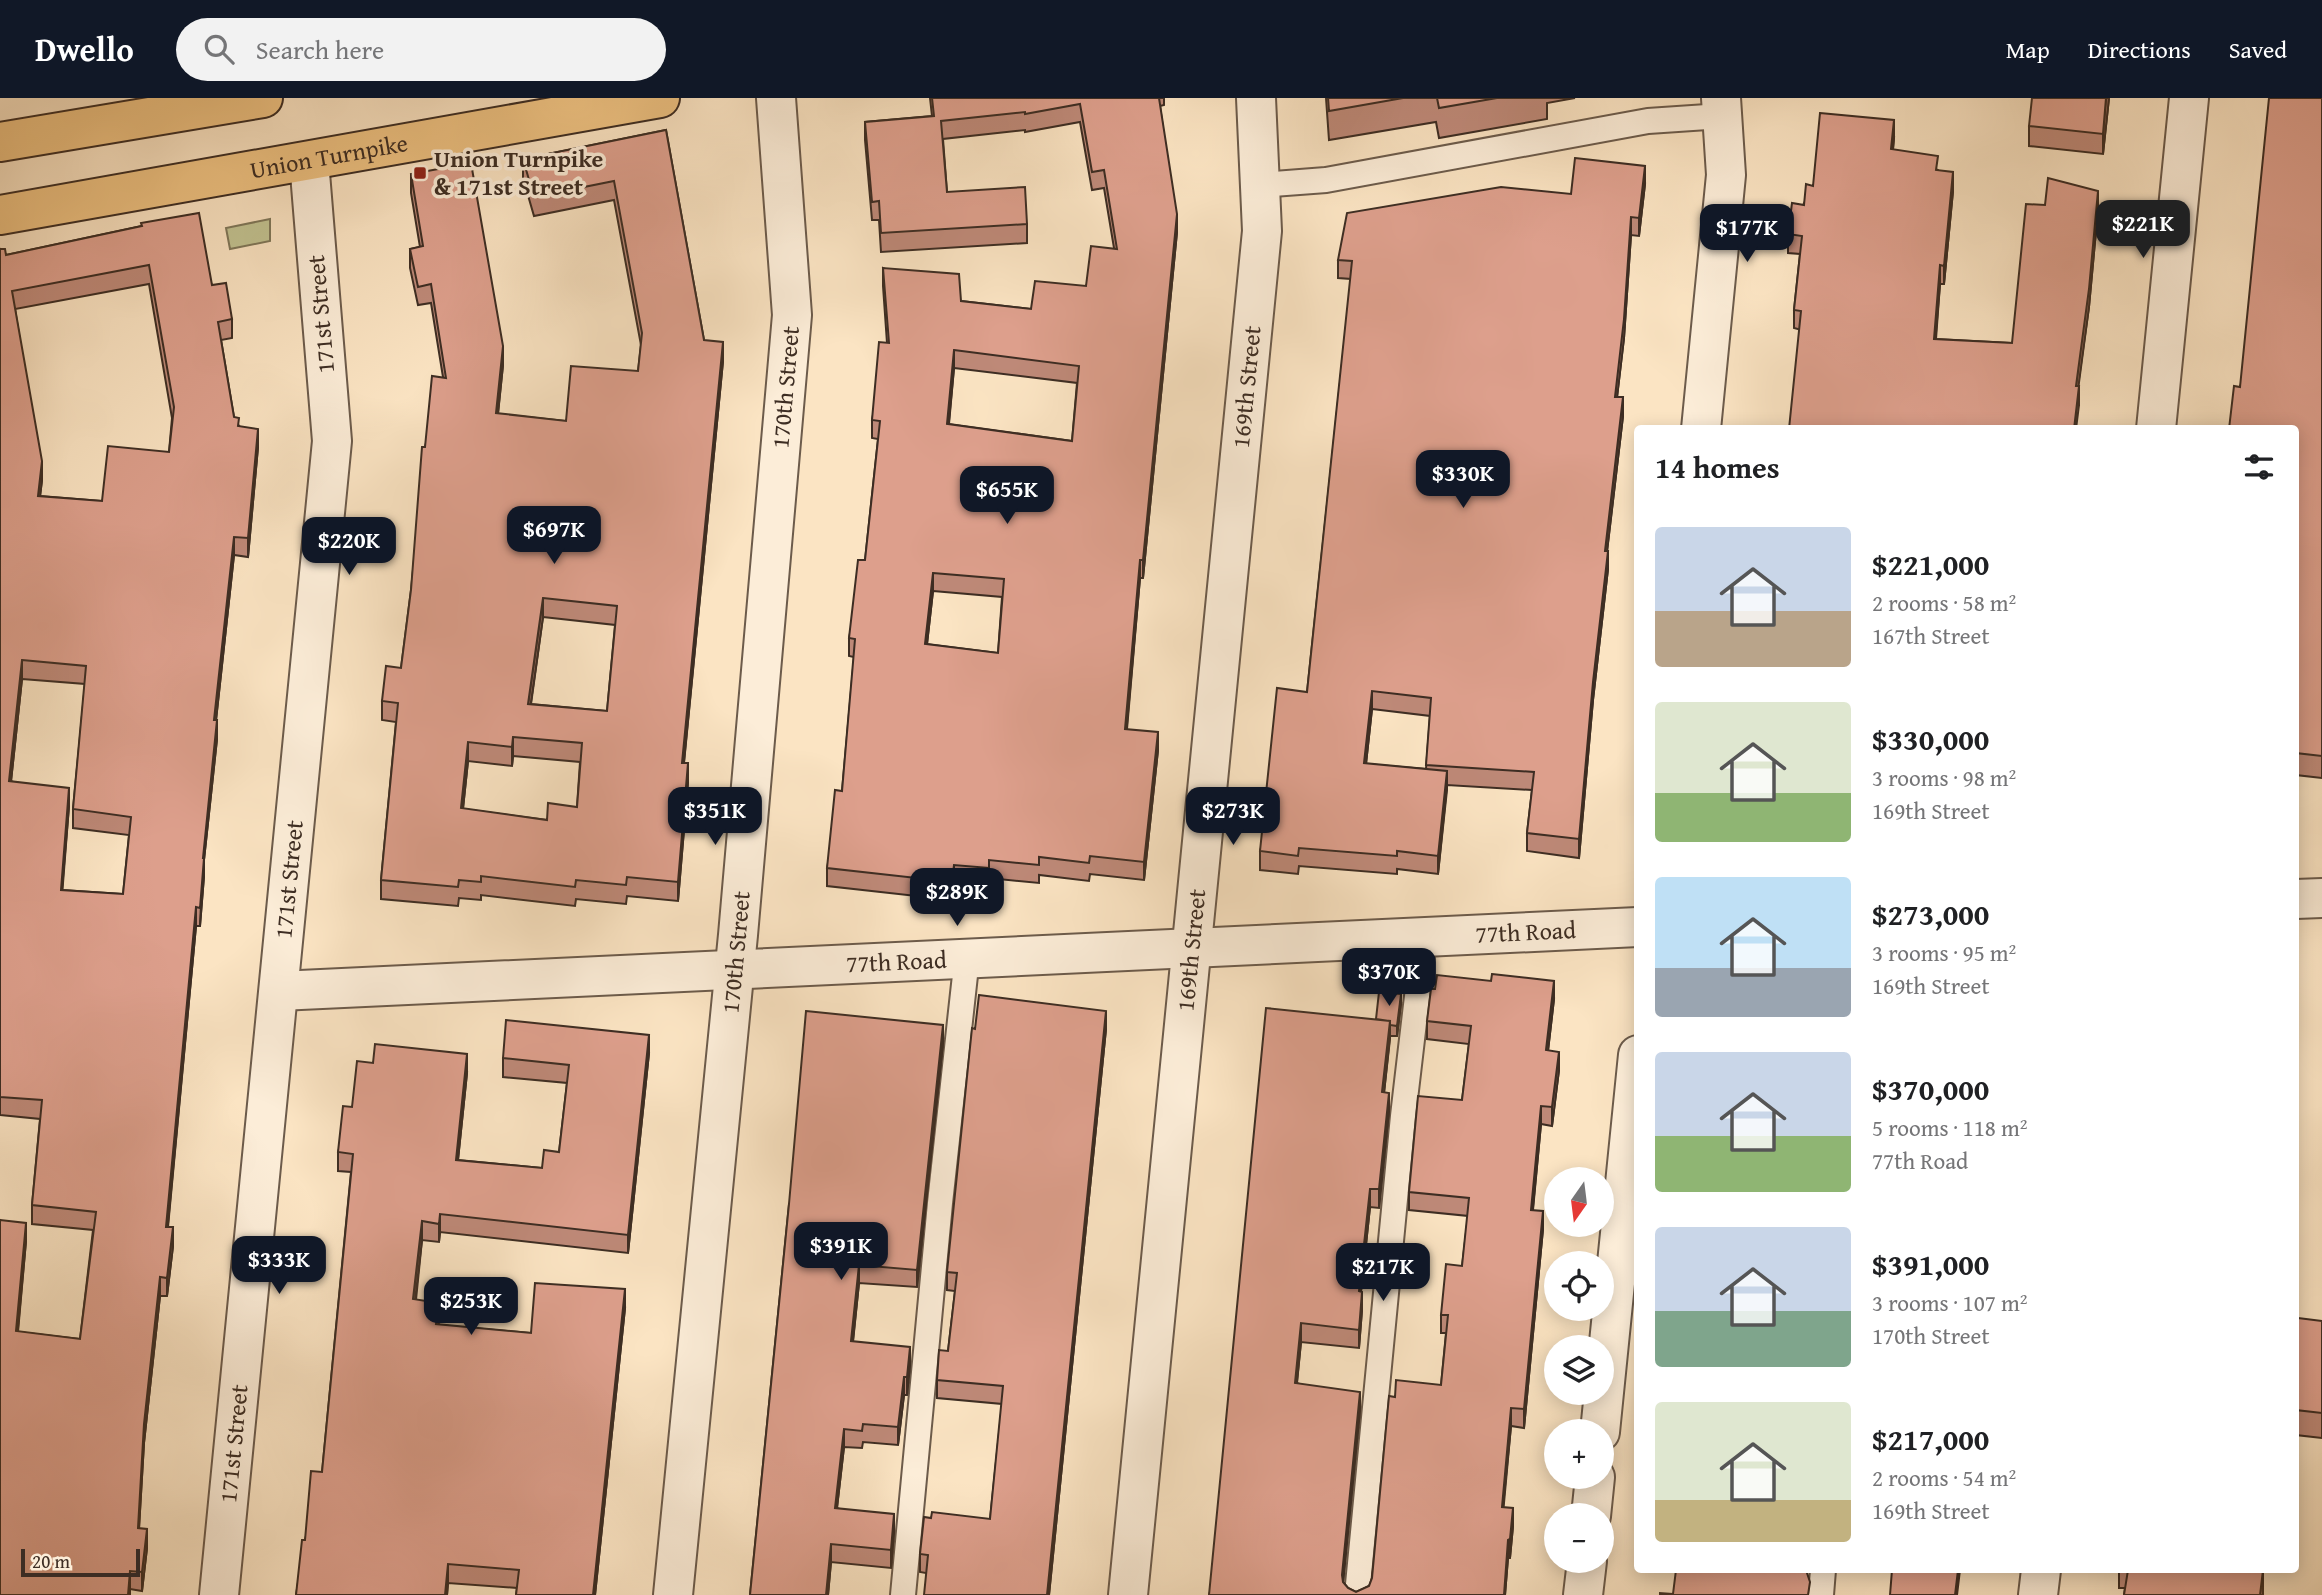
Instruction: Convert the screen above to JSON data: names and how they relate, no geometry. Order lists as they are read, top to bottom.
{
  "streets": {
    "main road": ["Union Turnpike"],
    "street": [
      "171st Street",
      "170th Street",
      "169th Street",
      "77th Road"
    ]
  },
  "crossings": [
    ["Union Turnpike", "171st Street"],
    ["171st Street", "77th Road"],
    ["170th Street", "77th Road"],
    ["169th Street", "77th Road"]
  ],
  "places": {
    "transit": ["Union Turnpike & 171st Street"]
  },
  "scale_bar": "20 m",
  "north": "bottom",
  "page": {
    "header": "Dwello",
    "search": "Search here",
    "nav": ["Map", "Directions", "Saved"],
    "price": [
      "$221K",
      "$177K",
      "$330K",
      "$655K",
      "$697K",
      "$220K",
      "$351K",
      "$273K",
      "$289K",
      "$370K",
      "$391K",
      "$333K",
      "$217K",
      "$253K"
    ],
    "heading": "14 homes",
    "list": [
      {
        "name": "$221,000",
        "note": "2 rooms · 58 m² · 167th Street"
      },
      {
        "name": "$330,000",
        "note": "3 rooms · 98 m² · 169th Street"
      },
      {
        "name": "$273,000",
        "note": "3 rooms · 95 m² · 169th Street"
      },
      {
        "name": "$370,000",
        "note": "5 rooms · 118 m² · 77th Road"
      },
      {
        "name": "$391,000",
        "note": "3 rooms · 107 m² · 170th Street"
      },
      {
        "name": "$217,000",
        "note": "2 rooms · 54 m² · 169th Street"
      }
    ],
    "map_buttons": ["+", "−"],
    "scale": "20 m"
  }
}
